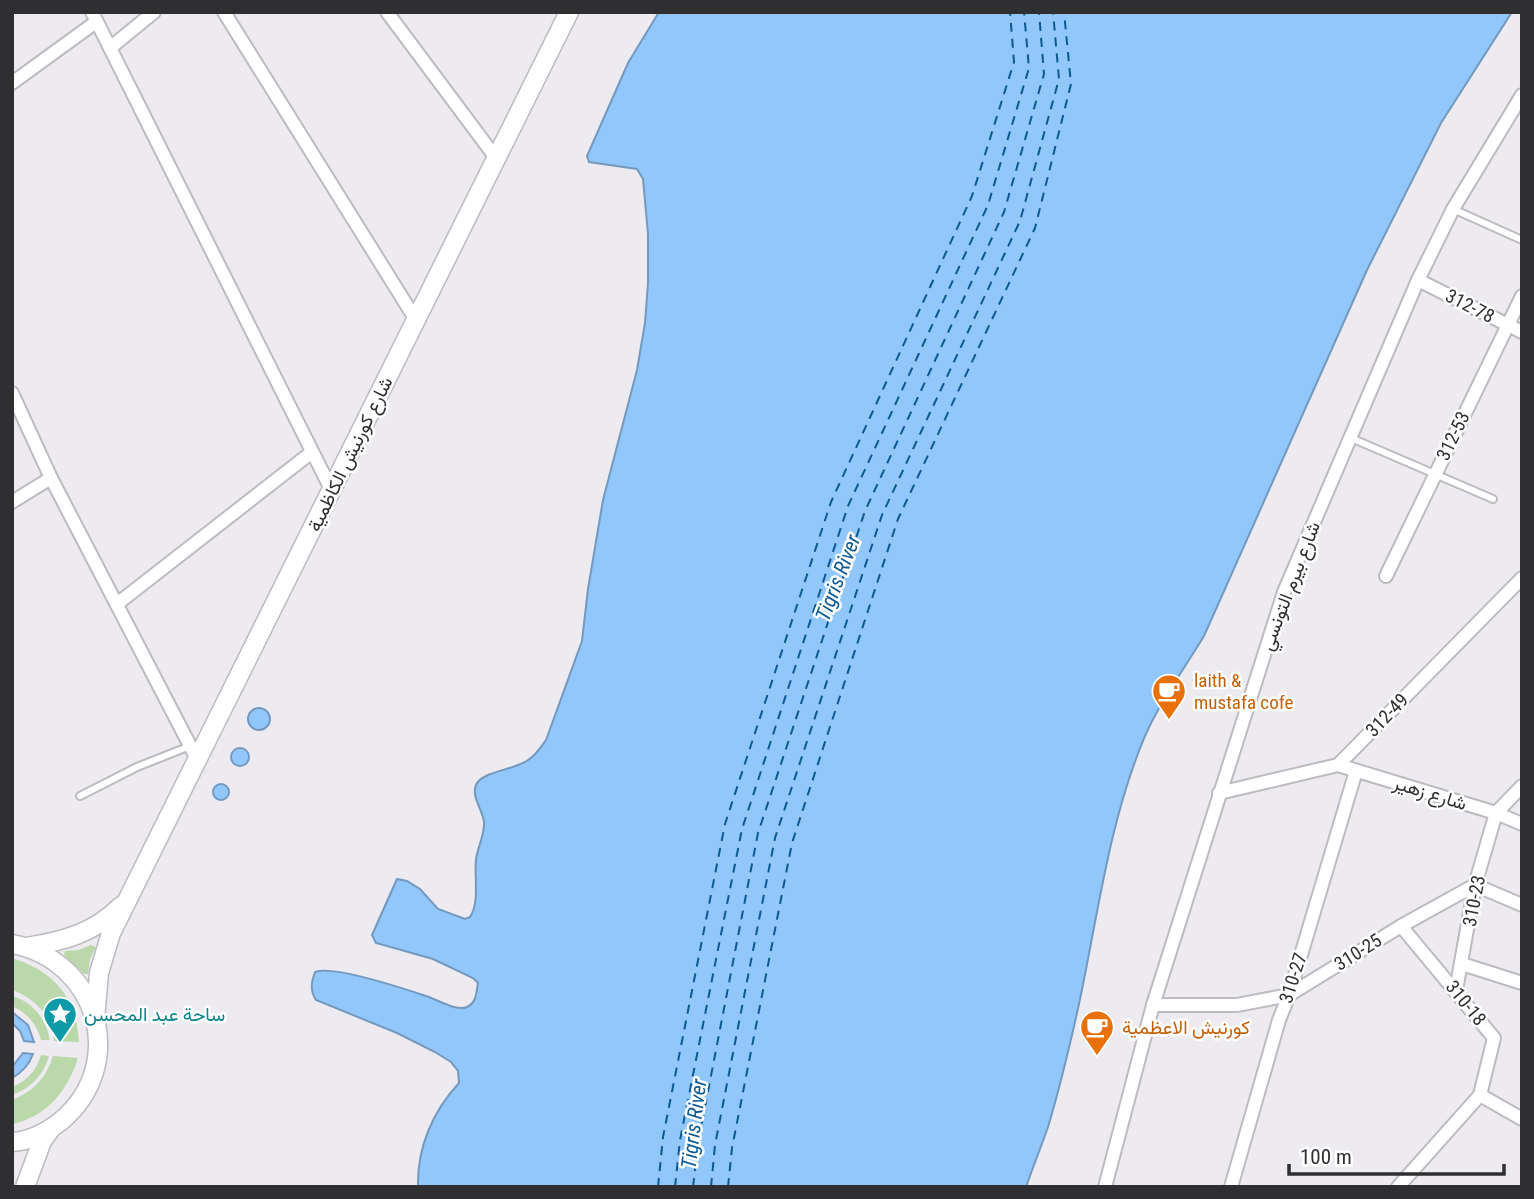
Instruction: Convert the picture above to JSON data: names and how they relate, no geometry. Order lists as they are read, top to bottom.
{
  "streets": {
    "street": [
      "312-78",
      "312-53",
      "شارع كورنيش الكاظمية",
      "شارع بيرم التونسي",
      "312-49",
      "شارع زهير",
      "310-23",
      "310-25",
      "310-27",
      "310-18"
    ]
  },
  "crossings": [
    ["312-78", "312-53"],
    ["312-78", "شارع بيرم التونسي"],
    ["شارع بيرم التونسي", "310-25"],
    ["312-49", "شارع زهير"],
    ["شارع زهير", "310-23"],
    ["شارع زهير", "310-27"],
    ["310-23", "310-25"],
    ["310-23", "310-18"],
    ["310-25", "310-27"],
    ["310-25", "310-18"]
  ],
  "water": ["Tigris River"],
  "places": {
    "cafe": ["laith & mustafa cofe", "كورنيش الاعظمية"],
    "place": ["ساحة عبد المحسن"]
  },
  "scale_bar": "100 m"
}
